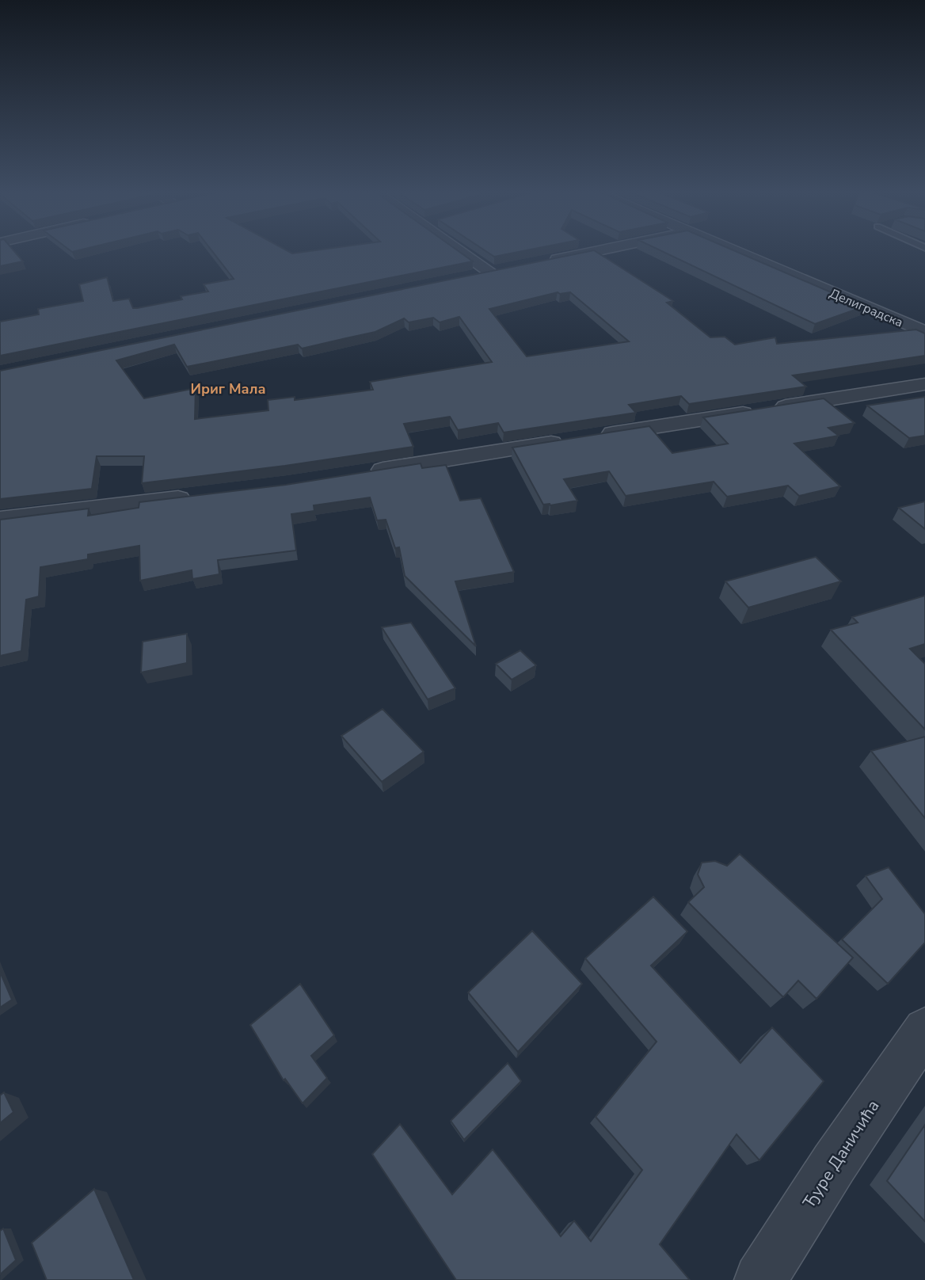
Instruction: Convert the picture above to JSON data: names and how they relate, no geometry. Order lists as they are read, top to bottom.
{
  "streets": {
    "street": ["Делиградска", "Ђуре Даничића"]
  },
  "districts": ["Ириг Мала"]
}
